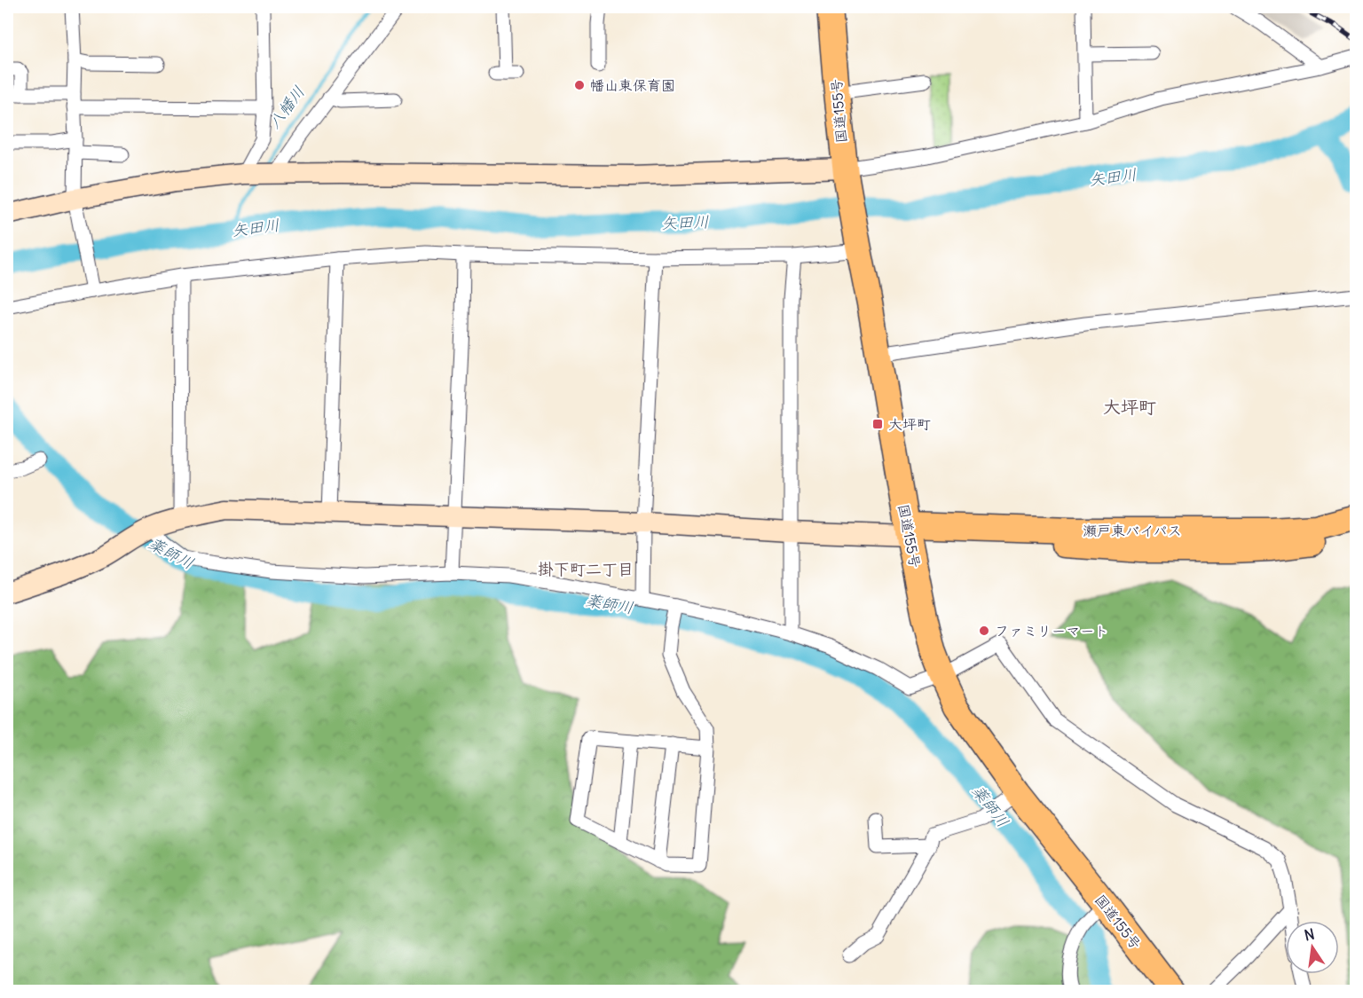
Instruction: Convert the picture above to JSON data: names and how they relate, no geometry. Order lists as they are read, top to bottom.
{
  "streets": {
    "highway": ["国道155号", "瀬戸東バイパス"]
  },
  "crossings": [
    ["国道155号", "瀬戸東バイパス"]
  ],
  "districts": ["大坪町", "掛下町二丁目"],
  "water": ["八幡川", "矢田川", "薬師川"],
  "places": {
    "other": ["幡山東保育園", "ファミリーマート"],
    "transit": ["大坪町"]
  },
  "north": "top"
}
